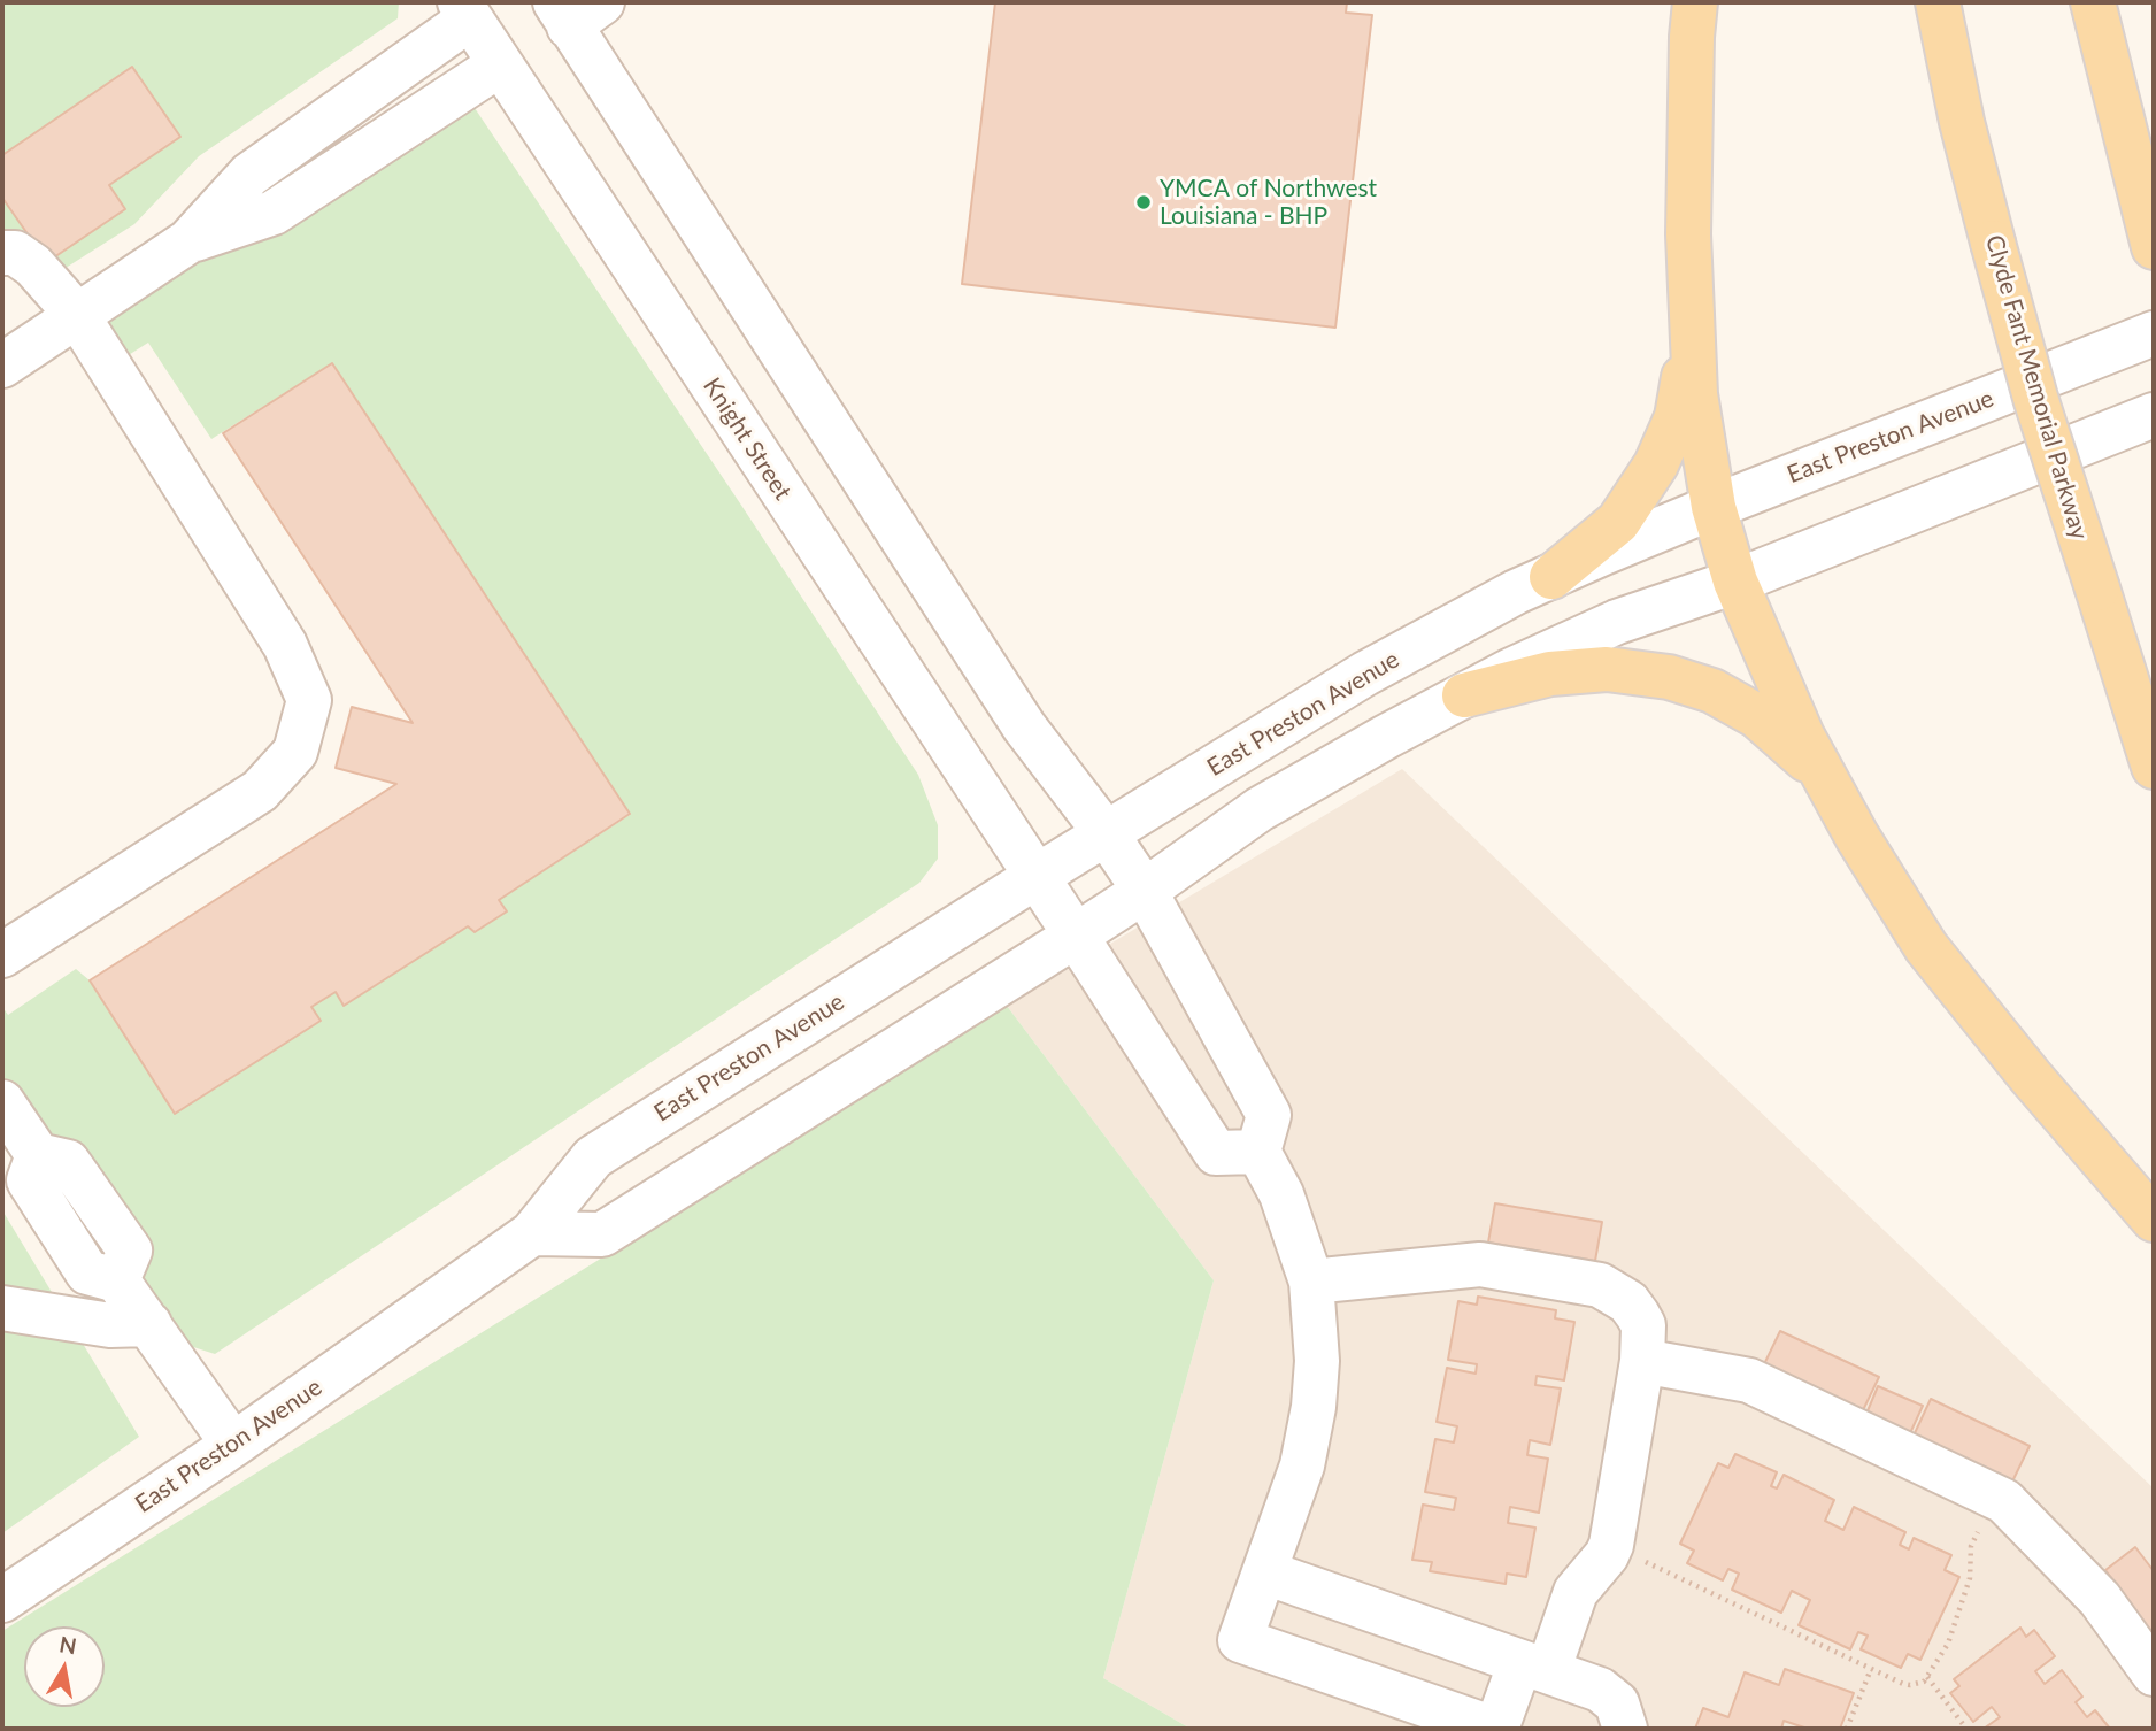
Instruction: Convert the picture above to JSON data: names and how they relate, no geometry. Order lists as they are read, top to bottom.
{
  "streets": {
    "main road": ["Clyde Fant Memorial Parkway"],
    "street": ["East Preston Avenue", "Knight Street"]
  },
  "crossings": [
    ["East Preston Avenue", "Knight Street"]
  ],
  "places": ["YMCA of Northwest Louisiana - BHP"],
  "north": "top"
}
